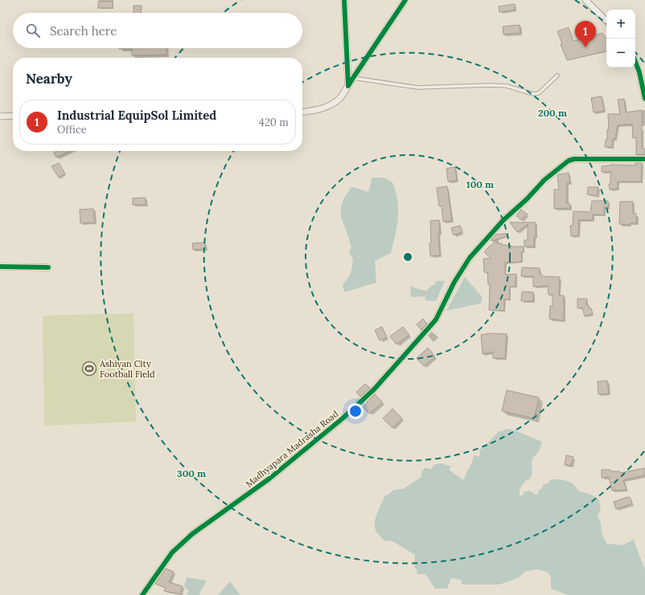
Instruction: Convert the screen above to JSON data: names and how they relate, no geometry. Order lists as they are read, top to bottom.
{
  "streets": {
    "street": ["Madhyapara Madrasha Road"]
  },
  "places": {
    "sports": ["Ashiyan City Football Field"]
  },
  "page": {
    "map_buttons": ["+", "−"],
    "search": "Search here",
    "pins": "1",
    "heading": "Nearby",
    "list": [
      {
        "mark": "1",
        "name": "Industrial EquipSol Limited",
        "note": "Office",
        "value": "420 m"
      }
    ]
  },
  "rings": ["200 m", "100 m", "300 m"]
}
